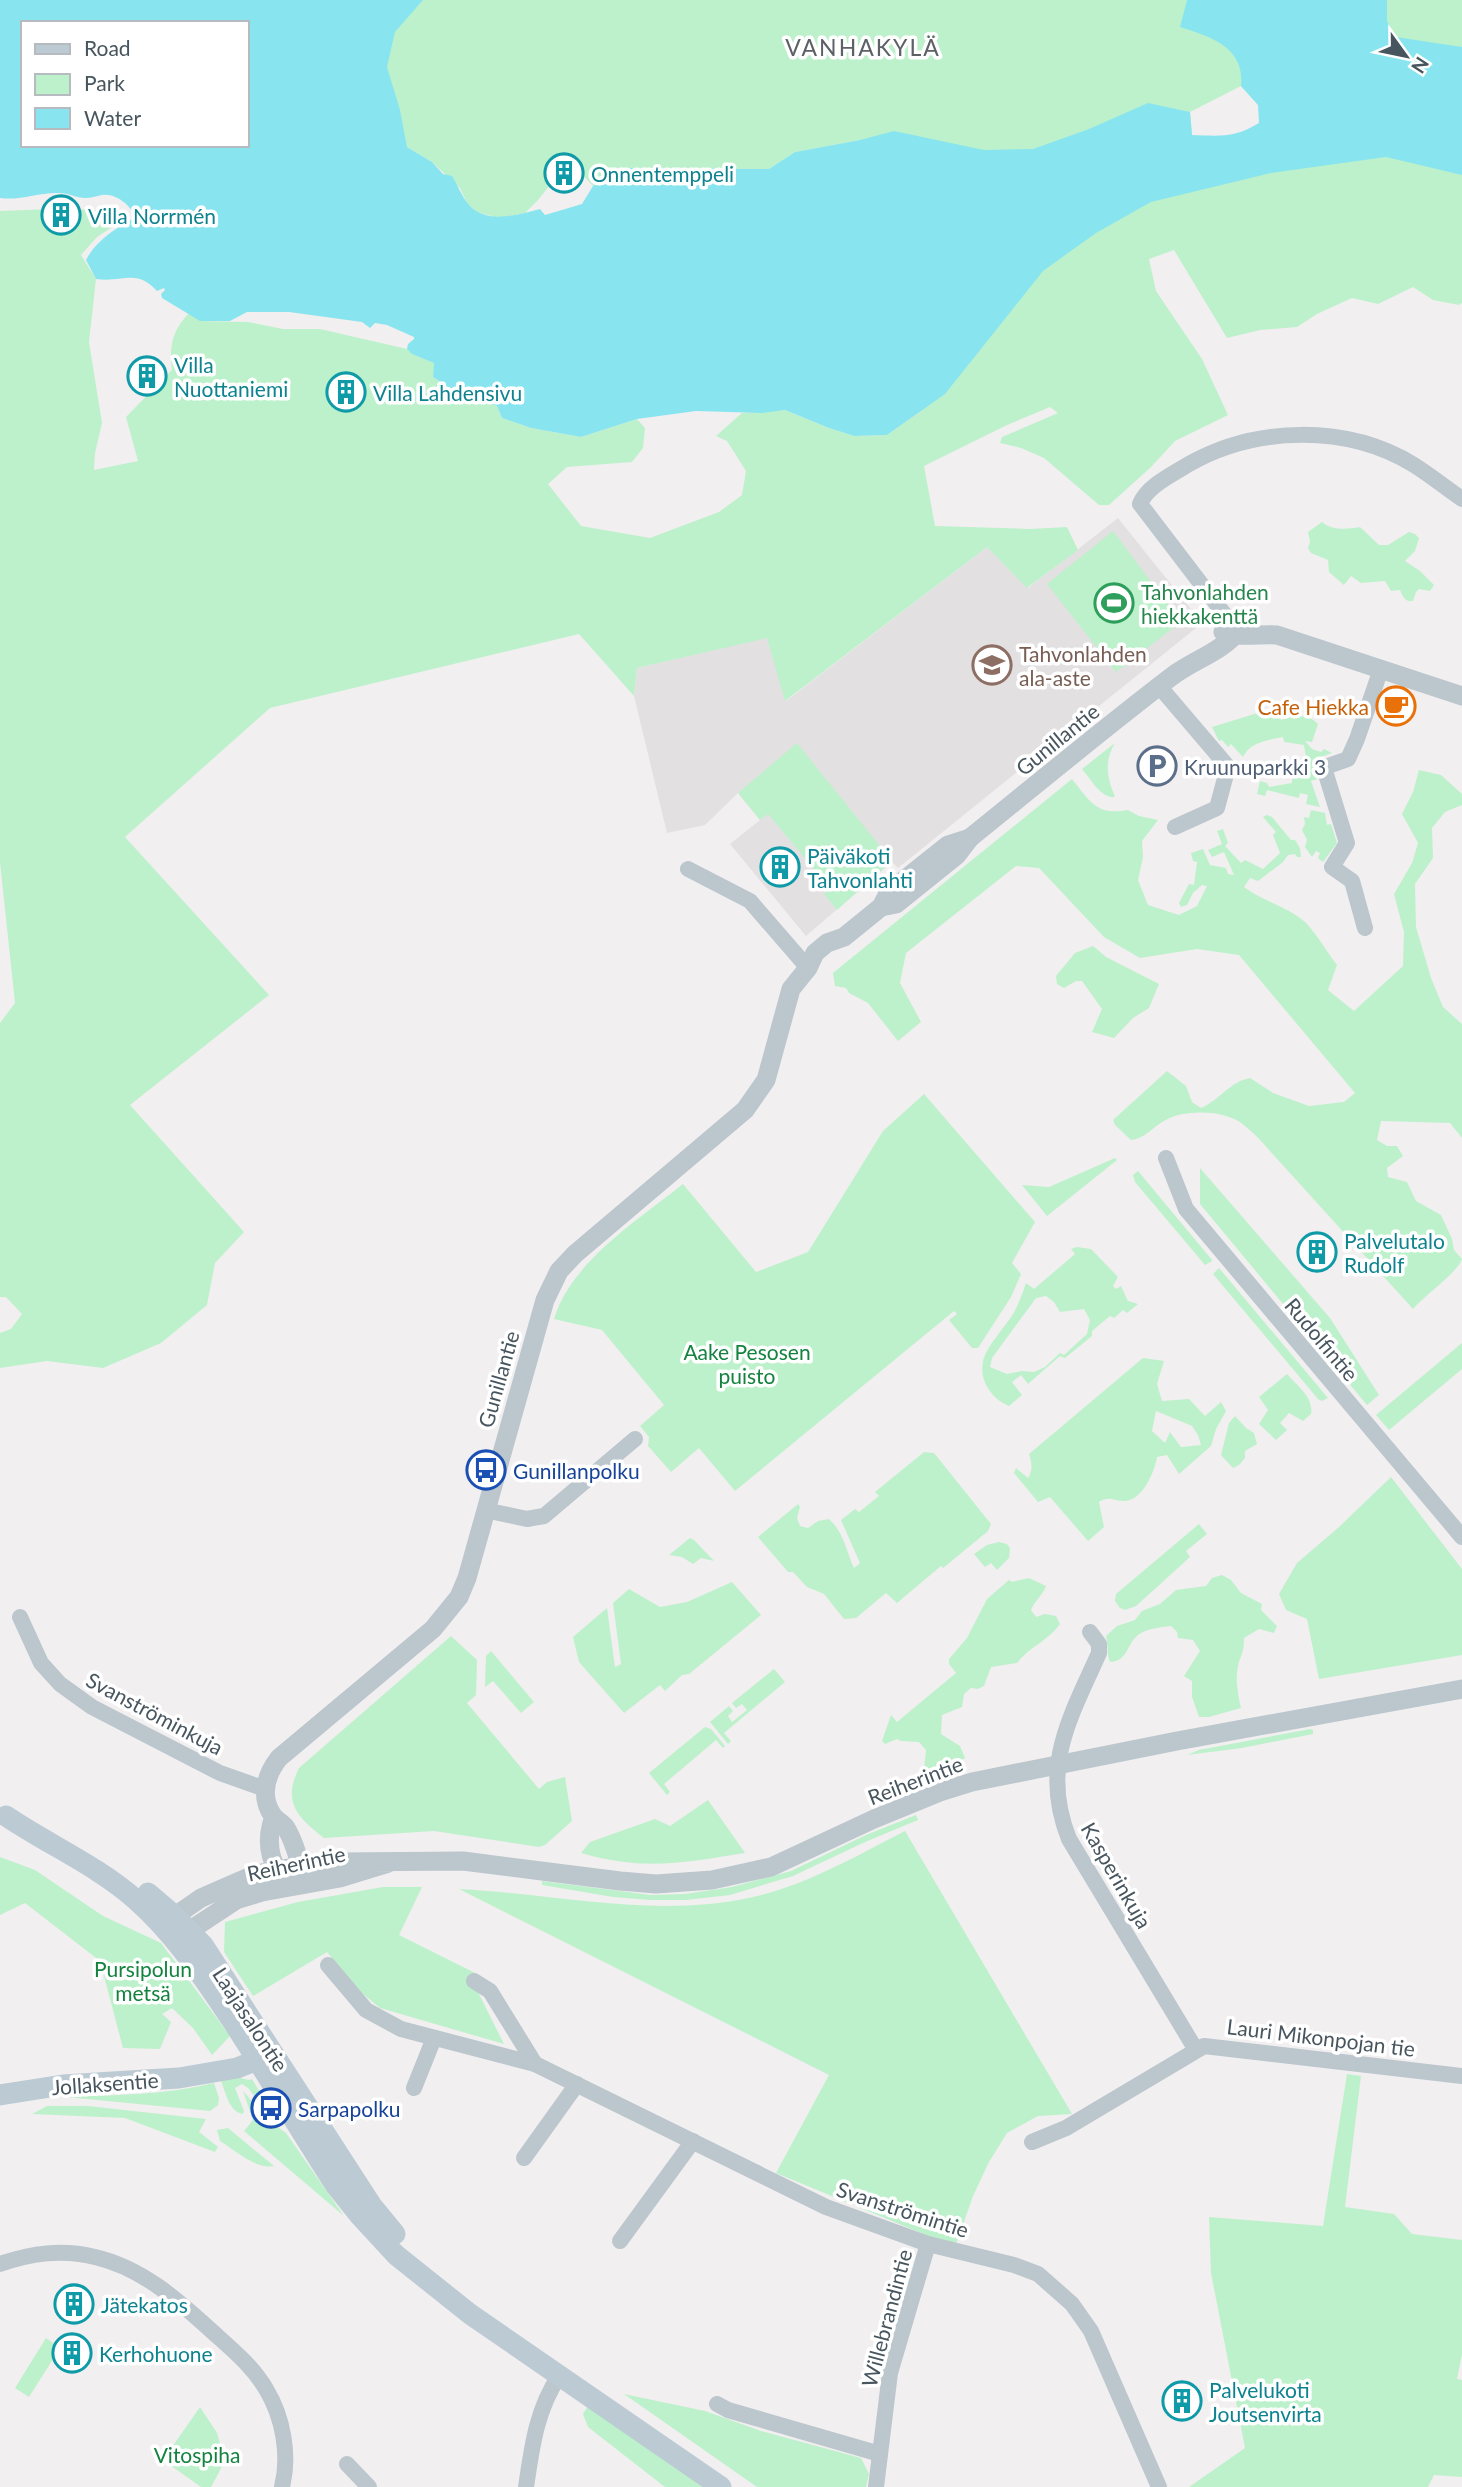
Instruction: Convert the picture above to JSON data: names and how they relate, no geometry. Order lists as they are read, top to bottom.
{
  "streets": {
    "main road": ["Laajasalontie", "Jollaksentie"],
    "street": [
      "Gunillantie",
      "Rudolfintie",
      "Svanströminkuja",
      "Reiherintie",
      "Kasperinkuja",
      "Lauri Mikonpojan tie",
      "Svanströmintie",
      "Willebrandintie"
    ]
  },
  "crossings": [
    ["Gunillantie", "Svanströminkuja"],
    ["Reiherintie", "Kasperinkuja"],
    ["Reiherintie", "Laajasalontie"],
    ["Kasperinkuja", "Lauri Mikonpojan tie"],
    ["Laajasalontie", "Jollaksentie"],
    ["Svanströmintie", "Willebrandintie"]
  ],
  "districts": ["VANHAKYLÄ"],
  "parks": ["Aake Pesosen puisto", "Pursipolun metsä", "Vitospiha"],
  "places": {
    "building": [
      "Onnentemppeli",
      "Villa Norrmén",
      "Villa Nuottaniemi",
      "Villa Lahdensivu",
      "Päiväkoti Tahvonlahti",
      "Palvelutalo Rudolf",
      "Jätekatos",
      "Kerhohuone",
      "Palvelukoti Joutsenvirta"
    ],
    "sports": ["Tahvonlahden hiekkakenttä"],
    "school or university": ["Tahvonlahden ala-aste"],
    "cafe": ["Cafe Hiekka"],
    "parking": ["Kruunuparkki 3"],
    "bus stop": ["Gunillanpolku", "Sarpapolku"]
  },
  "legend": ["Road", "Park", "Water"],
  "north": "bottom right"
}
